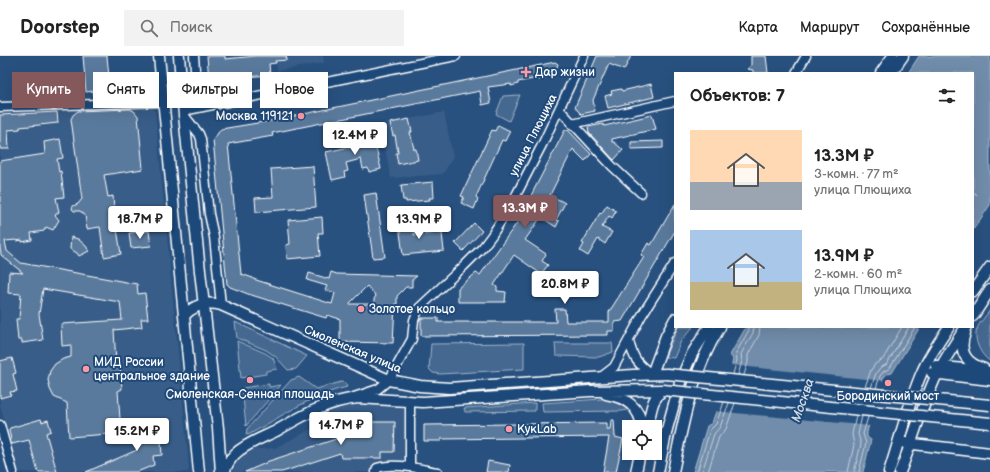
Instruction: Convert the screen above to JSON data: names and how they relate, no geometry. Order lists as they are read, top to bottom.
{
  "streets": {
    "main road": ["Смоленская улица"],
    "street": ["улица Плющиха"]
  },
  "crossings": [
    ["улица Плющиха", "Смоленская улица"]
  ],
  "water": ["Москва"],
  "places": {
    "health": ["Дар жизни"],
    "other": [
      "Москва 119121",
      "Золотое кольцо",
      "МИД России центральное здание",
      "Смоленская-Сенная площадь",
      "Бородинский мост",
      "КукLab"
    ]
  },
  "page": {
    "header": "Doorstep",
    "search": "Поиск",
    "nav": ["Карта", "Маршрут", "Сохранённые"],
    "chip": [
      "Купить",
      "Снять",
      "Фильтры",
      "Новое"
    ],
    "heading": "Объектов: 7",
    "list": [
      {
        "name": "13.3M ₽",
        "note": "3-комн. · 77 m² · улица Плющиха"
      },
      {
        "name": "13.9M ₽",
        "note": "2-комн. · 60 m² · улица Плющиха"
      }
    ],
    "price": [
      "12.4M ₽",
      "13.3M ₽",
      "18.7M ₽",
      "13.9M ₽",
      "20.8M ₽",
      "14.7M ₽",
      "15.2M ₽"
    ]
  }
}
